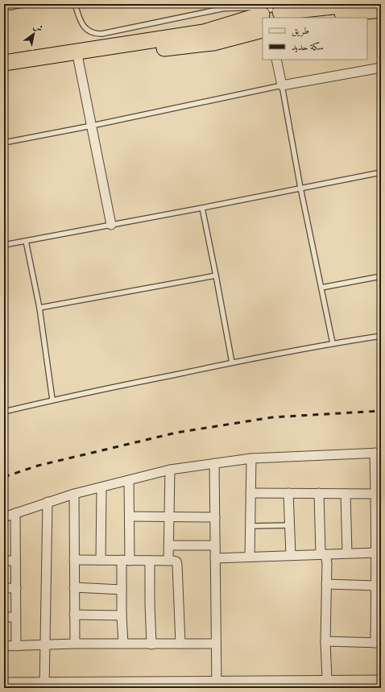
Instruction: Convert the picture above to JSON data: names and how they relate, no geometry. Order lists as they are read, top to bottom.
{
  "legend": ["طريق", "سكة حديد"],
  "north": "top right"
}
